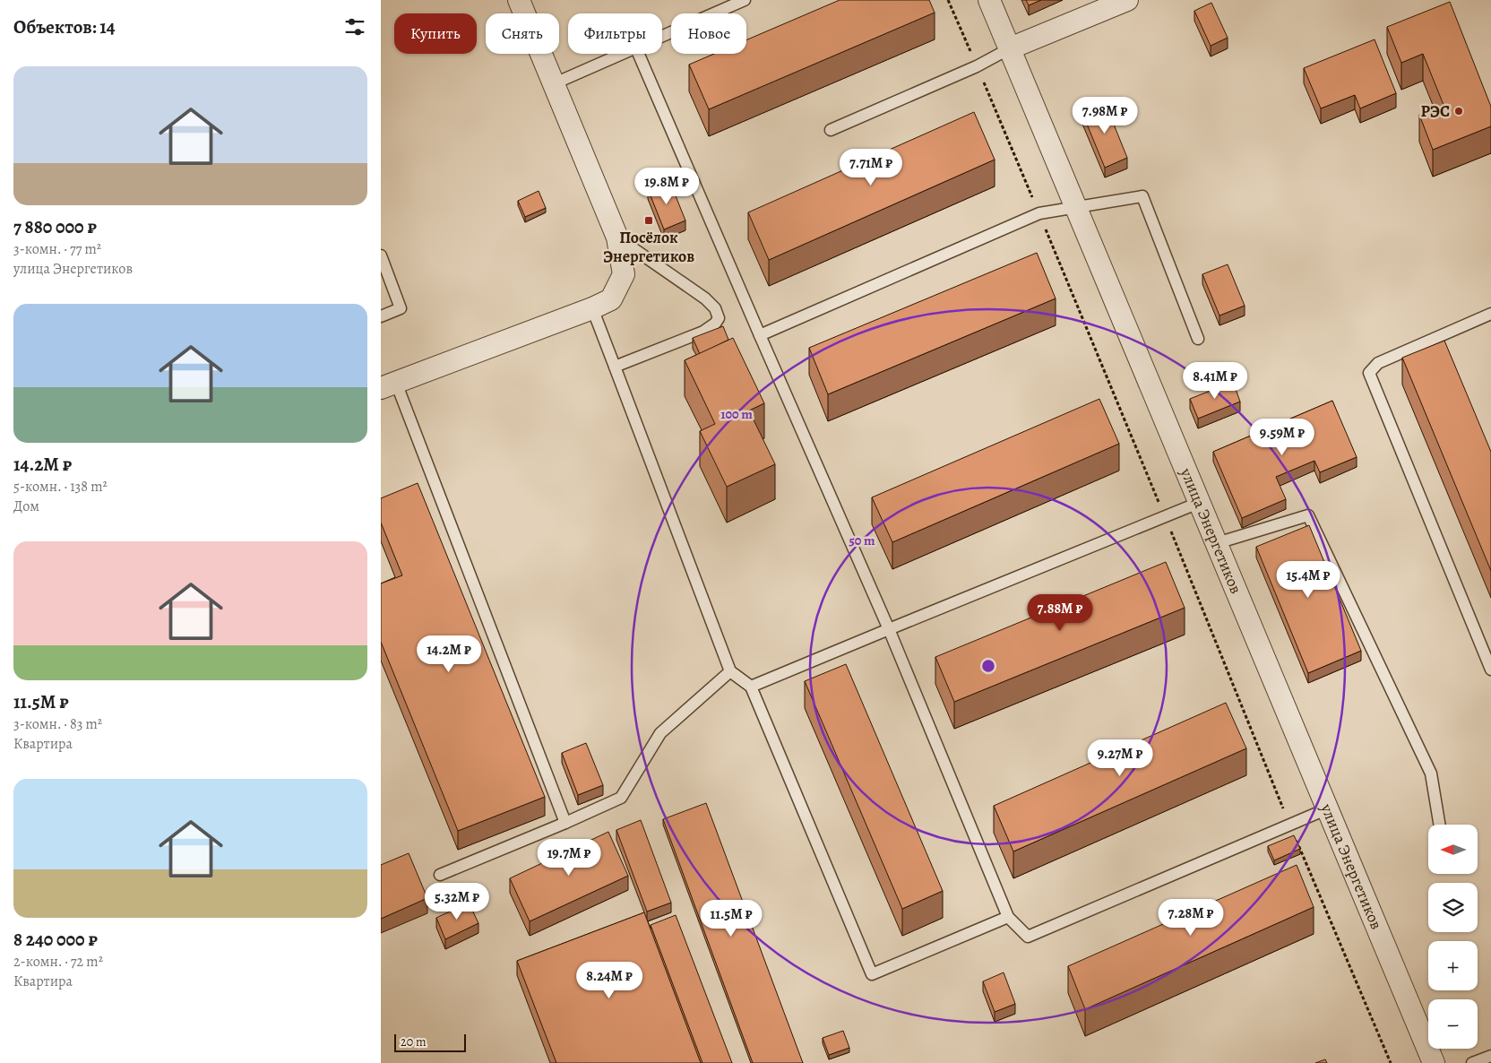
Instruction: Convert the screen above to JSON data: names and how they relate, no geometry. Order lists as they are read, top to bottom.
{
  "streets": {
    "street": ["улица Энергетиков"]
  },
  "places": {
    "other": ["РЭС"],
    "transit": ["Посёлок Энергетиков"]
  },
  "scale_bar": "20 m",
  "north": "left",
  "page": {
    "heading": "Объектов: 14",
    "chip": [
      "Купить",
      "Снять",
      "Фильтры",
      "Новое"
    ],
    "list": [
      {
        "name": "7 880 000 ₽",
        "note": "3-комн. · 77 m² · улица Энергетиков"
      },
      {
        "name": "14.2M ₽",
        "note": "5-комн. · 138 m² · Дом"
      },
      {
        "name": "11.5M ₽",
        "note": "3-комн. · 83 m² · Квартира"
      },
      {
        "name": "8 240 000 ₽",
        "note": "2-комн. · 72 m² · Квартира"
      }
    ],
    "price": [
      "7.98M ₽",
      "7.71M ₽",
      "19.8M ₽",
      "8.41M ₽",
      "9.59M ₽",
      "15.4M ₽",
      "7.88M ₽",
      "14.2M ₽",
      "9.27M ₽",
      "19.7M ₽",
      "5.32M ₽",
      "7.28M ₽",
      "11.5M ₽",
      "8.24M ₽"
    ],
    "map_buttons": ["+", "−"],
    "scale": "20 m"
  },
  "rings": ["100 m", "50 m"]
}
